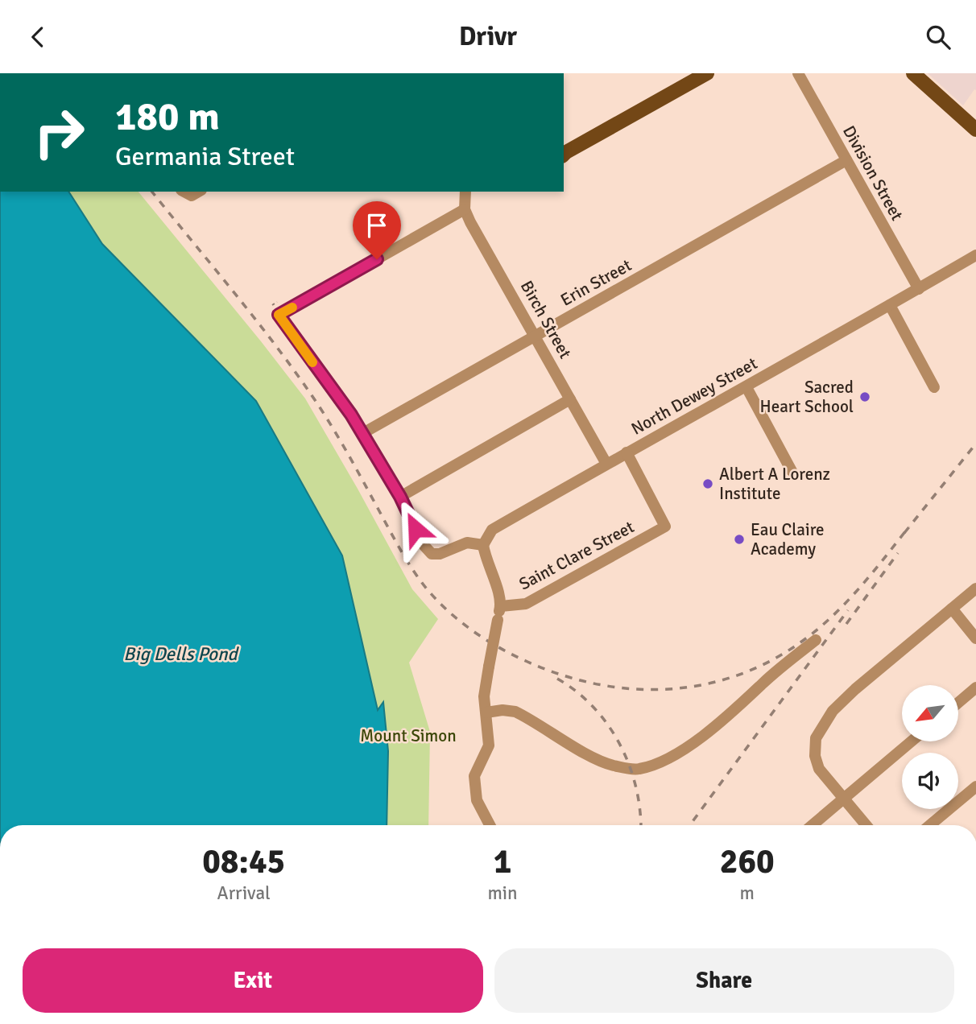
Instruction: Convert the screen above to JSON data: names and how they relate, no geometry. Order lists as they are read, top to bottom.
{
  "streets": {
    "street": [
      "Division Street",
      "Erin Street",
      "Birch Street",
      "North Dewey Street",
      "Saint Clare Street"
    ]
  },
  "crossings": [
    ["Division Street", "Erin Street"],
    ["Division Street", "North Dewey Street"],
    ["Erin Street", "Birch Street"],
    ["Birch Street", "North Dewey Street"],
    ["North Dewey Street", "Saint Clare Street"]
  ],
  "water": ["Big Dells Pond"],
  "parks": ["Mount Simon"],
  "places": ["Sacred Heart School", "Albert A Lorenz Institute", "Eau Claire Academy"],
  "north": "bottom left",
  "page": {
    "header": "Drivr",
    "turn": ["180 m", "Germania Street"],
    "eta": [
      "08:45",
      "Arrival",
      "1",
      "min",
      "260",
      "m"
    ],
    "buttons": ["Exit", "Share"]
  }
}
